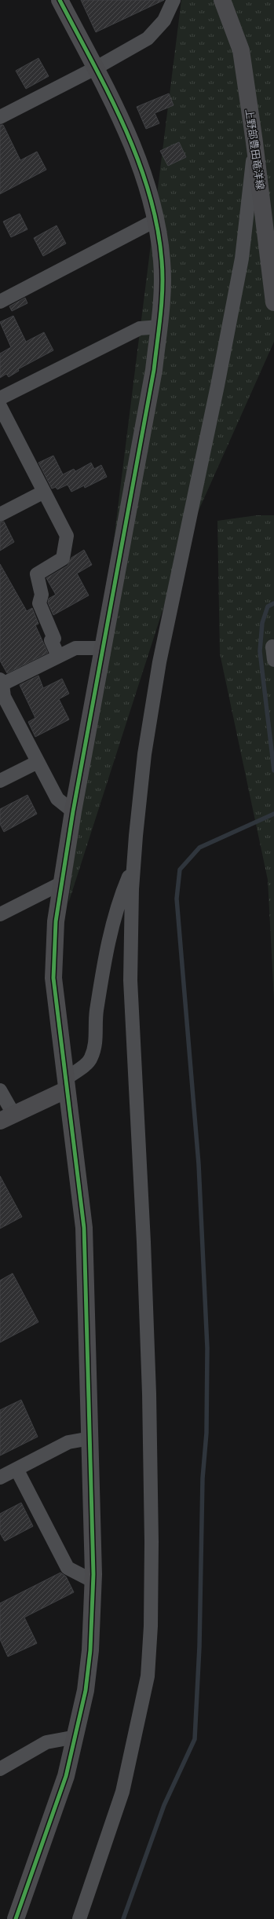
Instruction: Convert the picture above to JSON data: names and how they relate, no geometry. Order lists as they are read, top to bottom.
{
  "streets": {
    "street": ["上野部豊田竜洋線"]
  }
}
